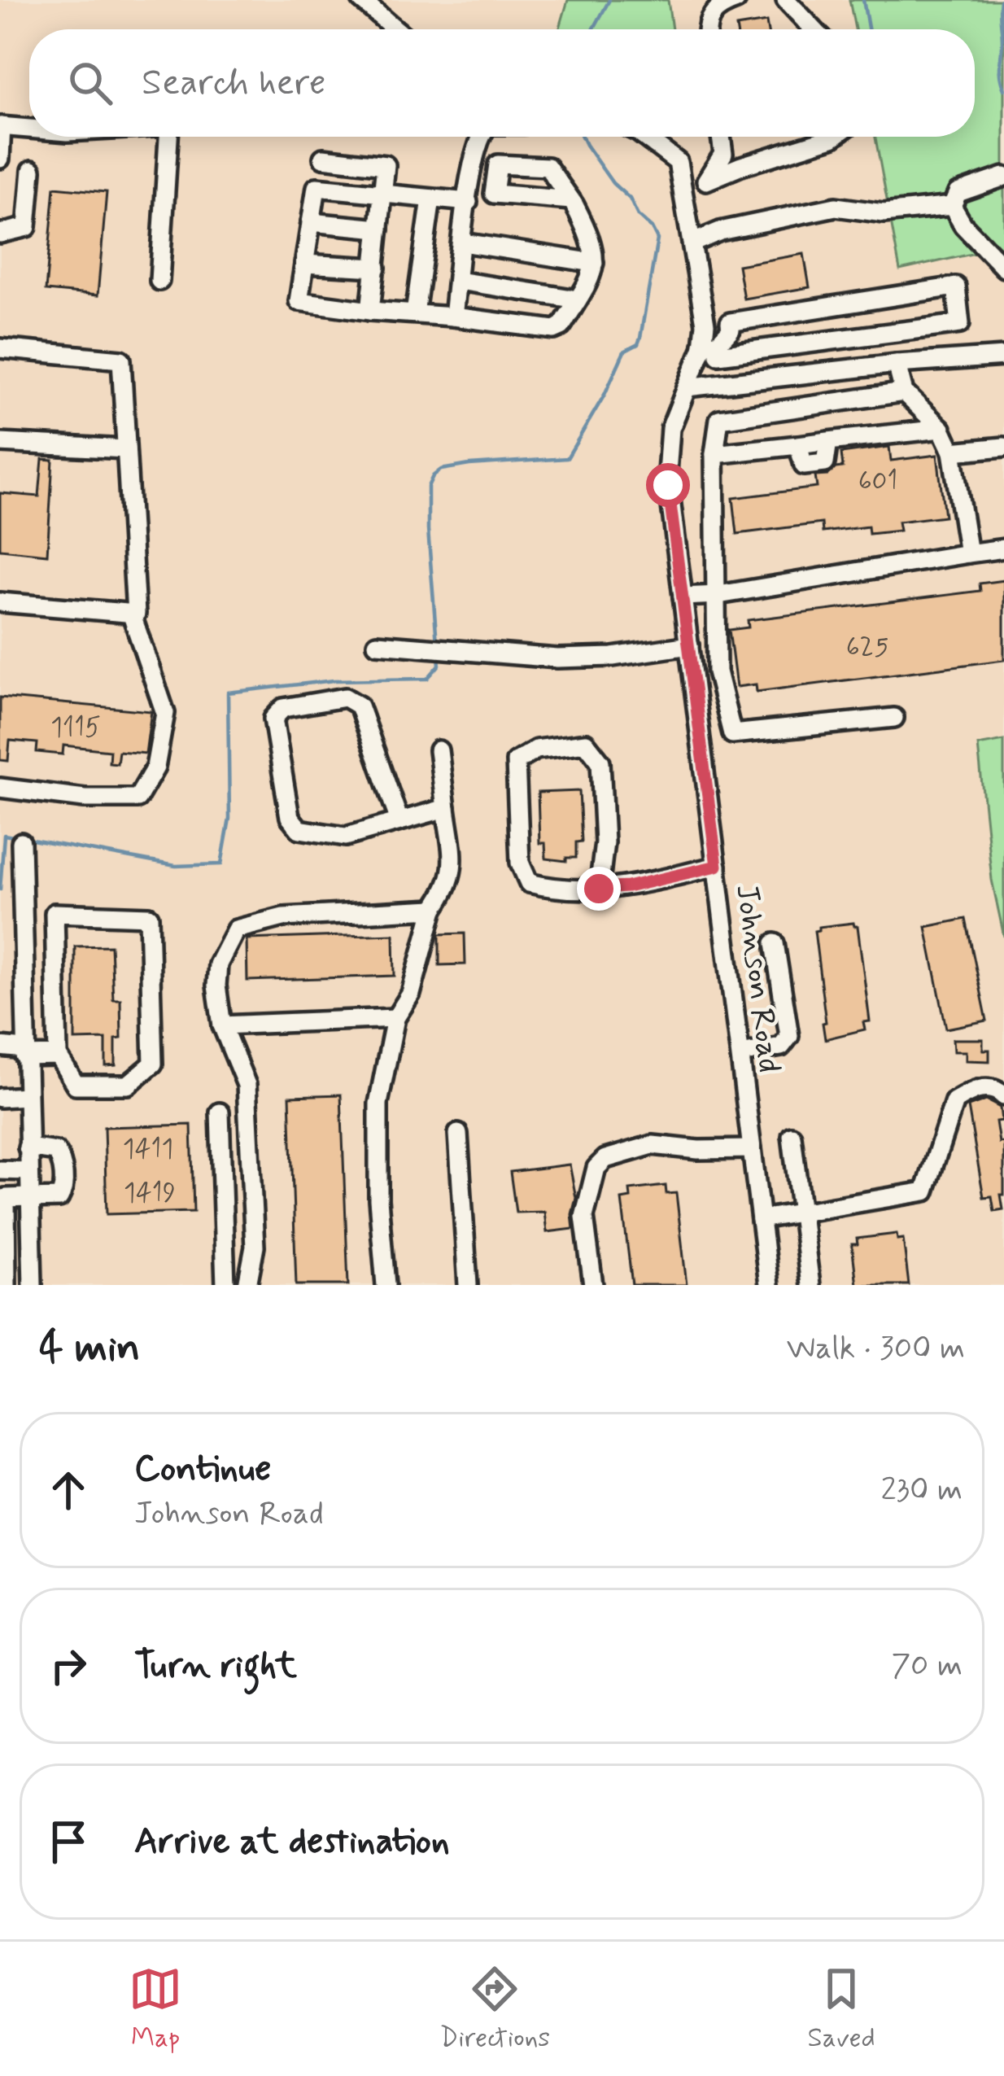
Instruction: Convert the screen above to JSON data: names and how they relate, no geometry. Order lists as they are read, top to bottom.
{
  "streets": {
    "street": ["Johnson Road"]
  },
  "house_numbers": [
    "601",
    "625",
    "1115",
    "1411",
    "1419"
  ],
  "page": {
    "search": "Search here",
    "heading": ["4 min", "Walk · 300 m"],
    "list": [
      ["Continue", "Johnson Road", "230 m"],
      ["Turn right", "70 m"],
      "Arrive at destination"
    ],
    "nav": ["Map", "Directions", "Saved"]
  }
}
